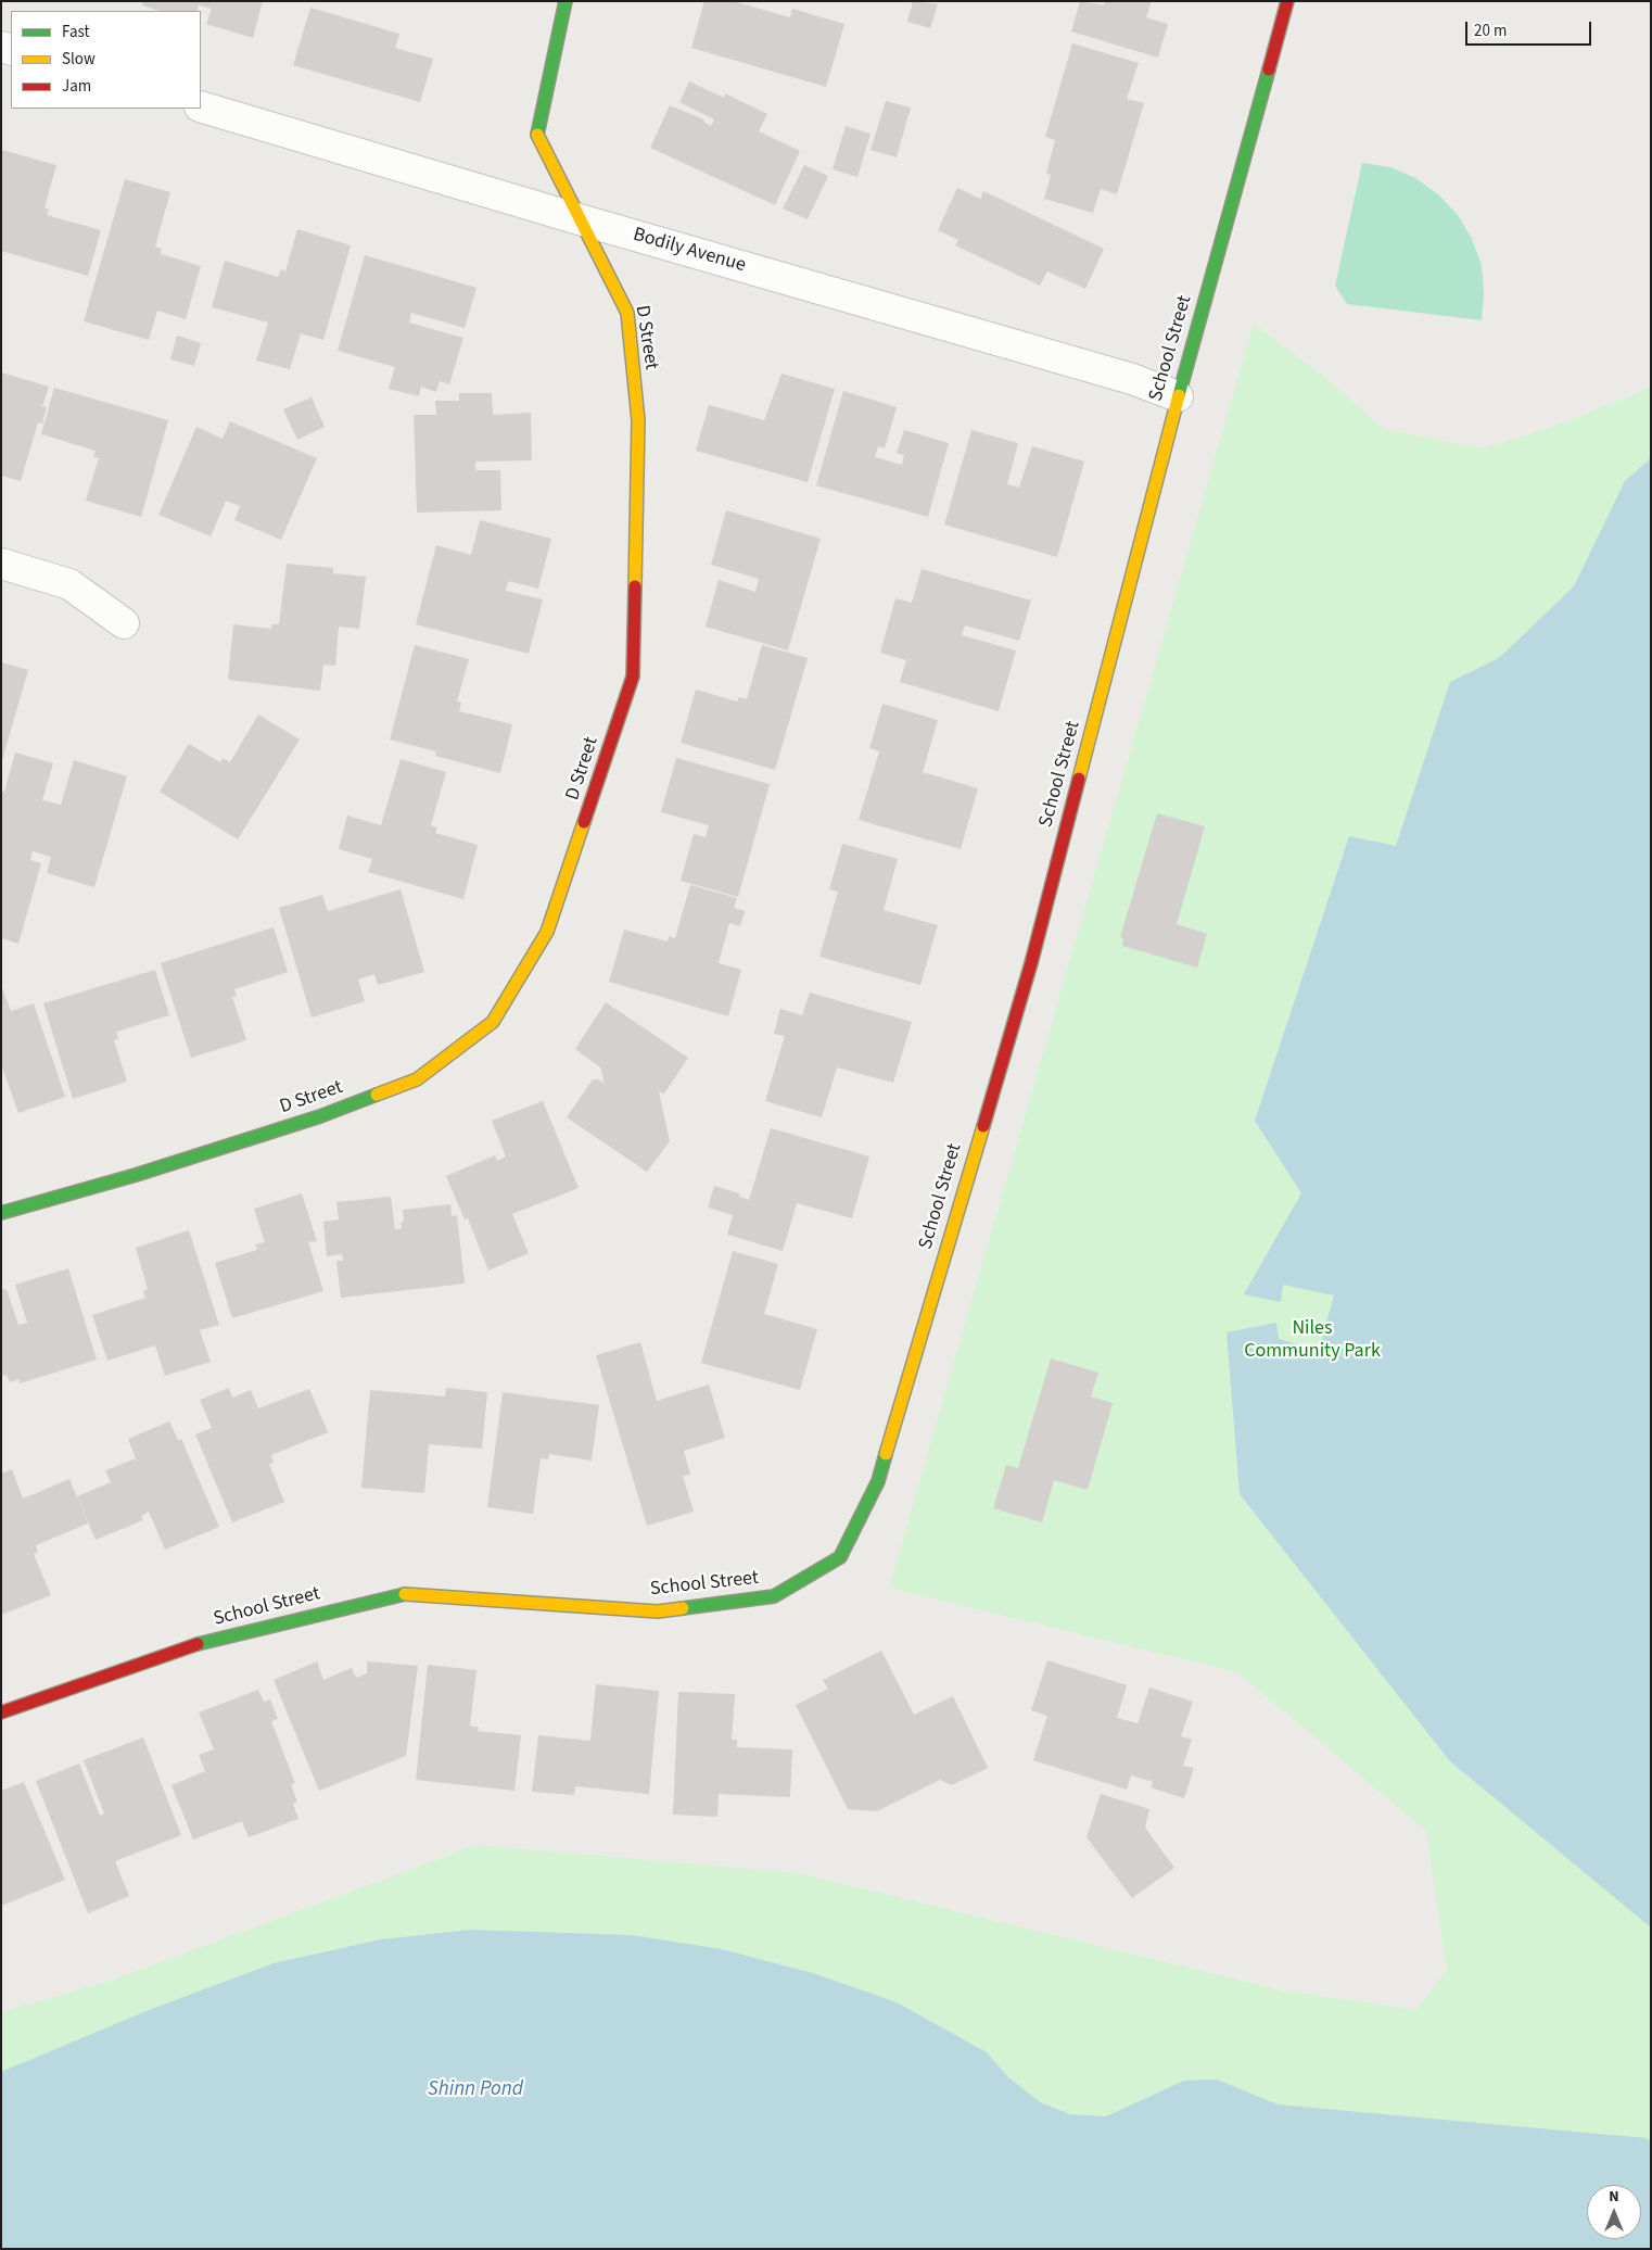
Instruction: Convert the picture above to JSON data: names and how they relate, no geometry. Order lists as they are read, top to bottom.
{
  "streets": {
    "street": ["Bodily Avenue", "D Street", "School Street"]
  },
  "crossings": [
    ["Bodily Avenue", "D Street"],
    ["Bodily Avenue", "School Street"]
  ],
  "water": ["Shinn Pond"],
  "parks": ["Niles Community Park"],
  "legend": ["Fast", "Slow", "Jam"],
  "scale_bar": "20 m",
  "north": "top"
}
